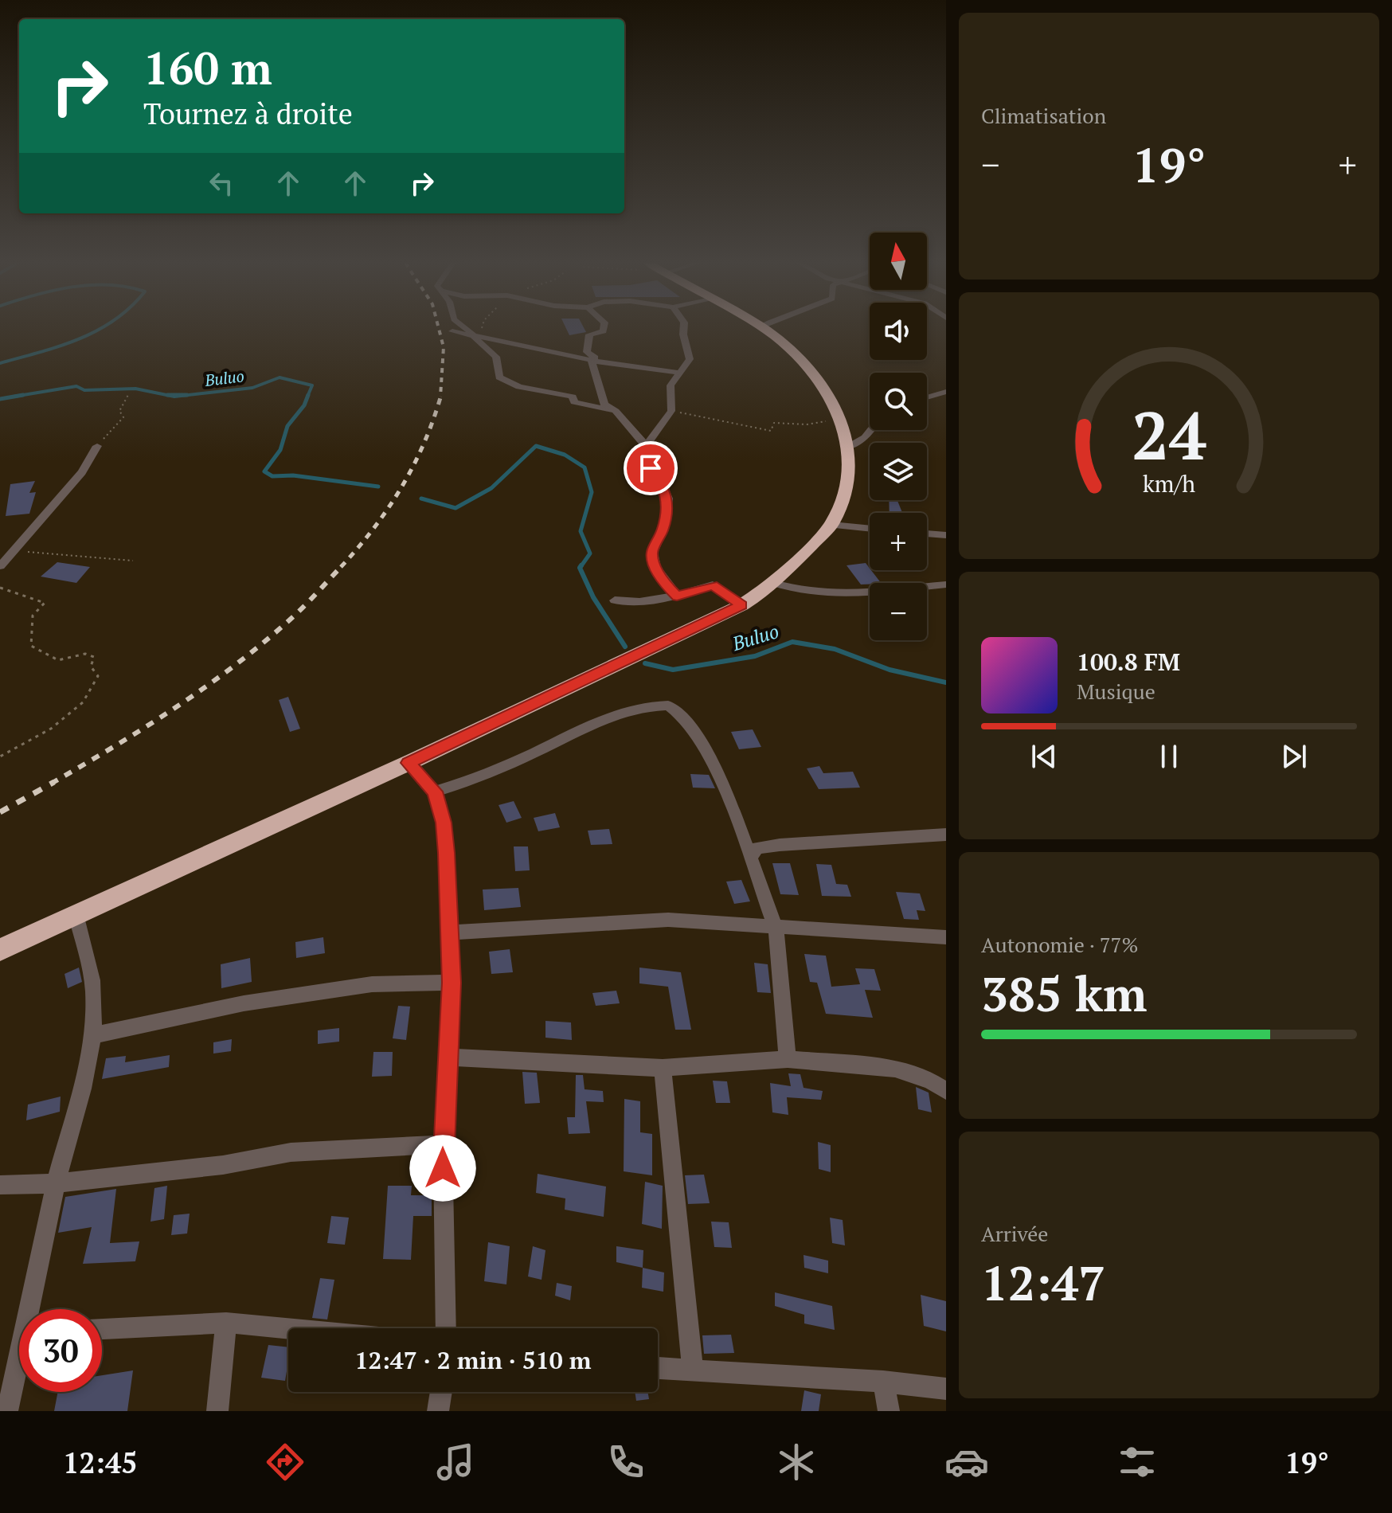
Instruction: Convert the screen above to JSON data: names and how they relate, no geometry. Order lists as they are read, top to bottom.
{
  "water": ["Buluo"],
  "north": "top",
  "page": {
    "tile": [
      "Climatisation",
      ["Autonomie · 77%", "385 km"],
      ["Arrivée", "12:47"]
    ],
    "turn": ["160 m", "Tournez à droite"],
    "heat": ["−", "19°", "+"],
    "map_buttons": ["+", "−"],
    "song": ["100.8 FM", "Musique"],
    "limit": "30",
    "trip": "12:47 · 2 min · 510 m",
    "tabs": ["12:45", "19°"],
    "gauge": ["24", "km/h"]
  }
}
